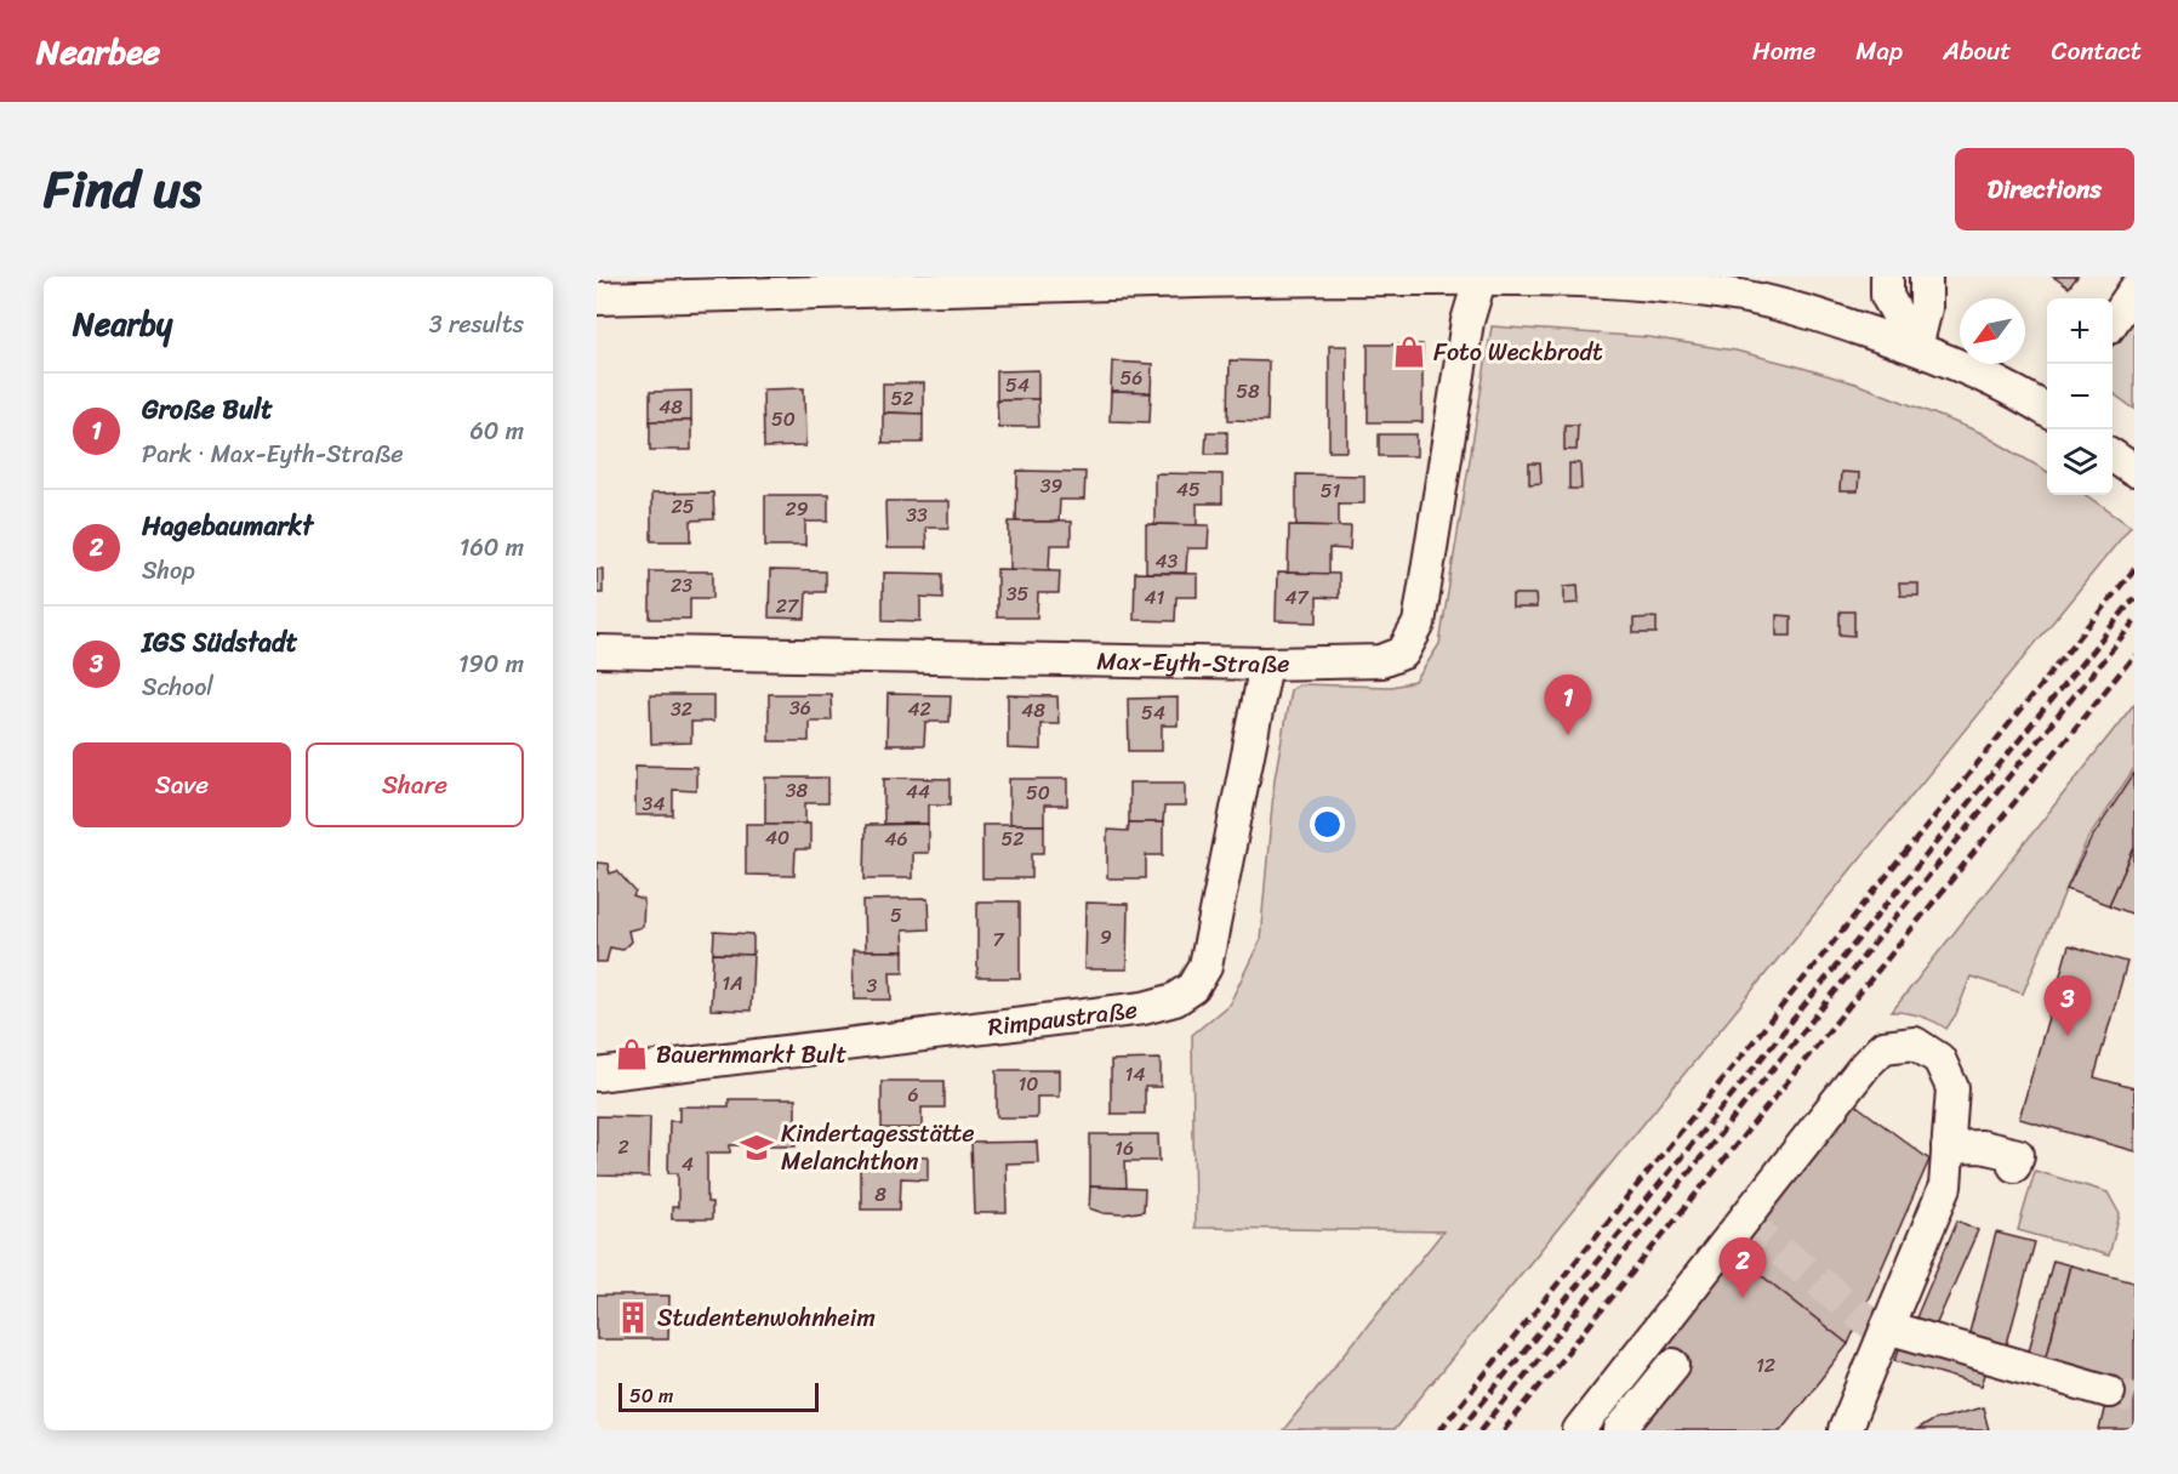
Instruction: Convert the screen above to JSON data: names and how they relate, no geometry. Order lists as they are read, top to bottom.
{
  "streets": {
    "street": ["Max-Eyth-Straße", "Rimpaustraße"]
  },
  "crossings": [
    ["Max-Eyth-Straße", "Rimpaustraße"]
  ],
  "places": {
    "shop": ["Foto Weckbrodt", "Bauernmarkt Bult"],
    "school or university": ["Kindertagesstätte Melanchthon"],
    "building": ["Studentenwohnheim"]
  },
  "house_numbers": [
    "56",
    "54",
    "58",
    "52",
    "48",
    "50",
    "39",
    "45",
    "51",
    "25",
    "29",
    "33",
    "43",
    "23",
    "35",
    "41",
    "47",
    "27",
    "36",
    "32",
    "42",
    "48",
    "54",
    "38",
    "44",
    "50",
    "34",
    "40",
    "46",
    "52",
    "5",
    "9",
    "7",
    "1A",
    "3",
    "14",
    "10",
    "6",
    "2",
    "16",
    "4",
    "8",
    "12"
  ],
  "scale_bar": "50 m",
  "north": "bottom left",
  "page": {
    "header": "Nearbee",
    "nav": [
      "Home",
      "Map",
      "About",
      "Contact"
    ],
    "title": "Find us",
    "buttons": [
      "Directions",
      ["Save", "Share"]
    ],
    "heading": ["Nearby", "3 results"],
    "map_buttons": ["+", "−"],
    "list": [
      {
        "mark": "1",
        "name": "Große Bult",
        "note": "Park · Max-Eyth-Straße",
        "value": "60 m"
      },
      {
        "mark": "2",
        "name": "Hagebaumarkt",
        "note": "Shop",
        "value": "160 m"
      },
      {
        "mark": "3",
        "name": "IGS Südstadt",
        "note": "School",
        "value": "190 m"
      }
    ],
    "pins": ["1", "3", "2"],
    "scale": "50 m"
  }
}
